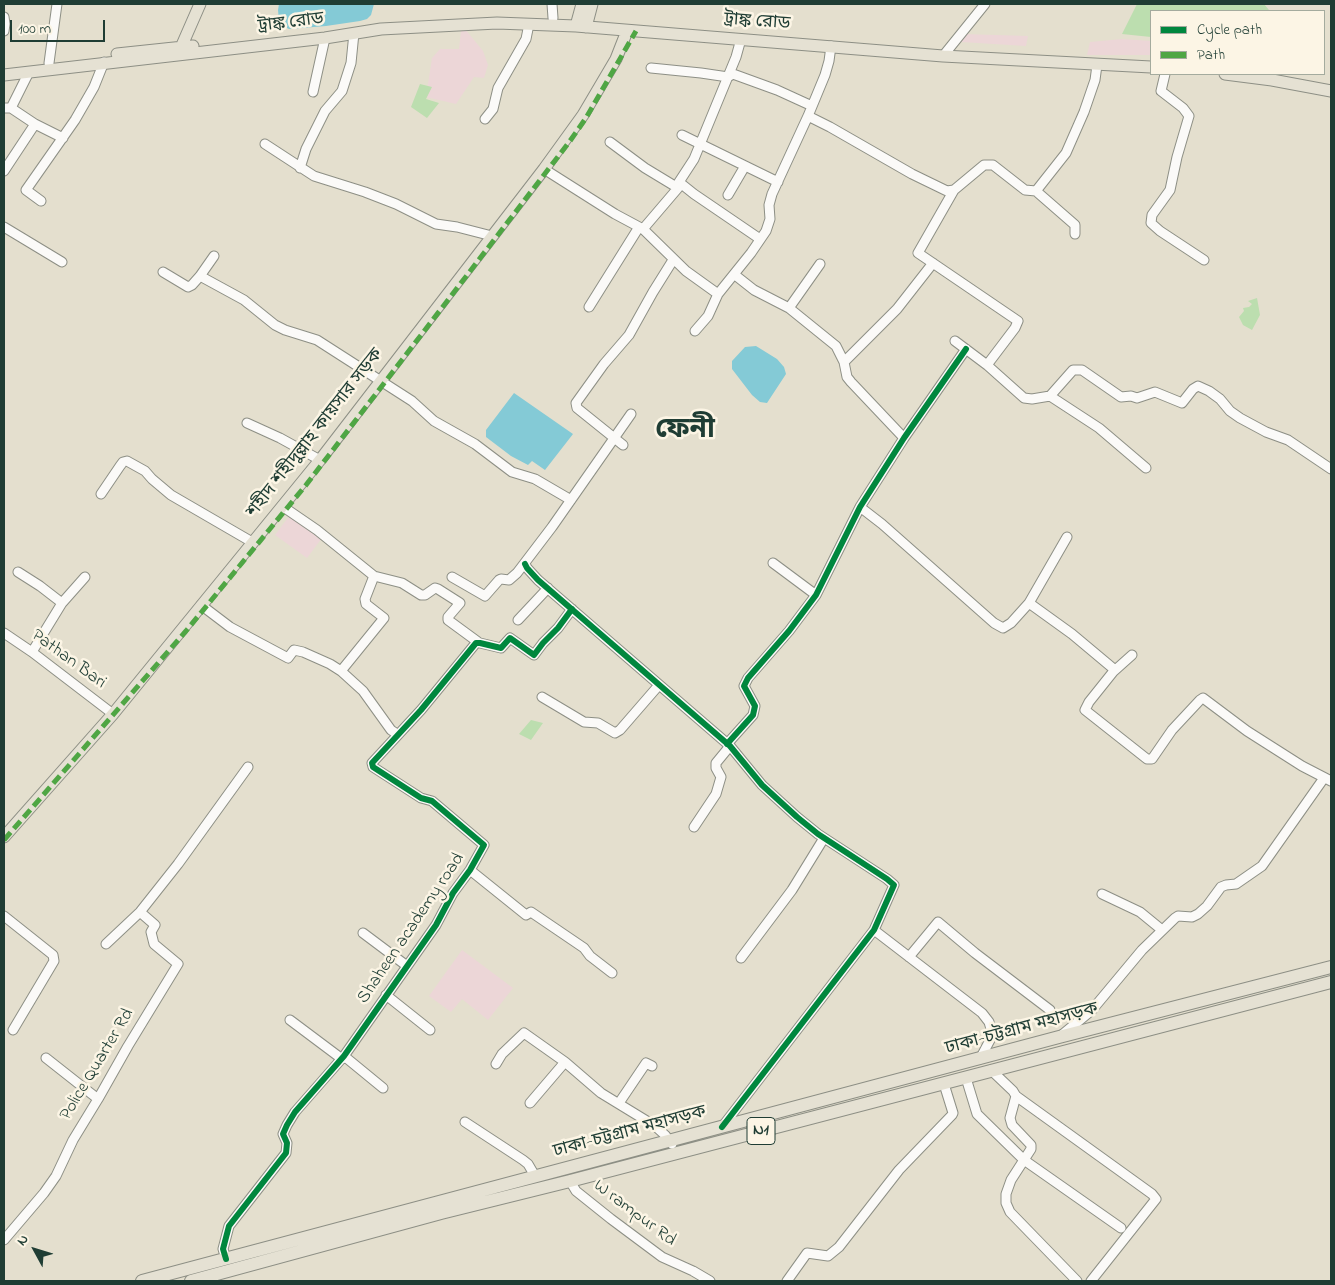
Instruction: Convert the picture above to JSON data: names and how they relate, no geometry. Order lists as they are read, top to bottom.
{
  "streets": {
    "highway": ["ঢাকা-চট্টগ্রাম মহাসড়ক", "N1"],
    "main road": ["ট্রাঙ্ক রোড", "শহীদ শহীদুল্লাহ কায়সার সড়ক"],
    "street": [
      "Pathan Bari",
      "Shaheen academy road",
      "Police Quarter Rd",
      "W rampur Rd"
    ]
  },
  "crossings": [
    ["ট্রাঙ্ক রোড", "শহীদ শহীদুল্লাহ কায়সার সড়ক"],
    ["শহীদ শহীদুল্লাহ কায়সার সড়ক", "Pathan Bari"],
    ["Shaheen academy road", "ঢাকা-চট্টগ্রাম মহাসড়ক"],
    ["ঢাকা-চট্টগ্রাম মহাসড়ক", "W rampur Rd"]
  ],
  "districts": ["ফেনী"],
  "legend": ["Cycle path", "Path"],
  "scale_bar": "100 m",
  "north": "top left"
}
